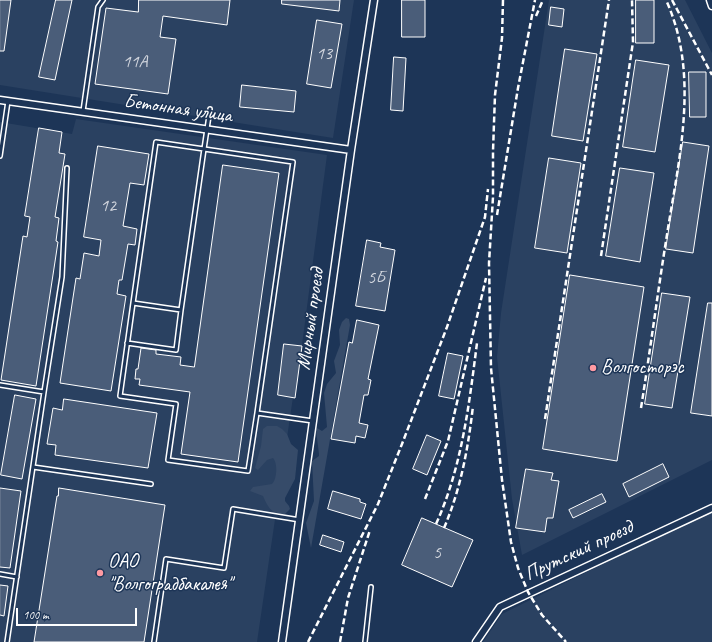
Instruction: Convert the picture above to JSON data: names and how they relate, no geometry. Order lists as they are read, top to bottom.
{
  "streets": {
    "street": ["Бетонная улица", "Мирный проезд", "Прутский проезд"]
  },
  "crossings": [
    ["Бетонная улица", "Мирный проезд"]
  ],
  "places": ["Волгосторэс", "ОАО \"Волгоградбакалея\""],
  "house_numbers": [
    "13",
    "11А",
    "12",
    "5Б",
    "5"
  ],
  "scale_bar": "100 m"
}
